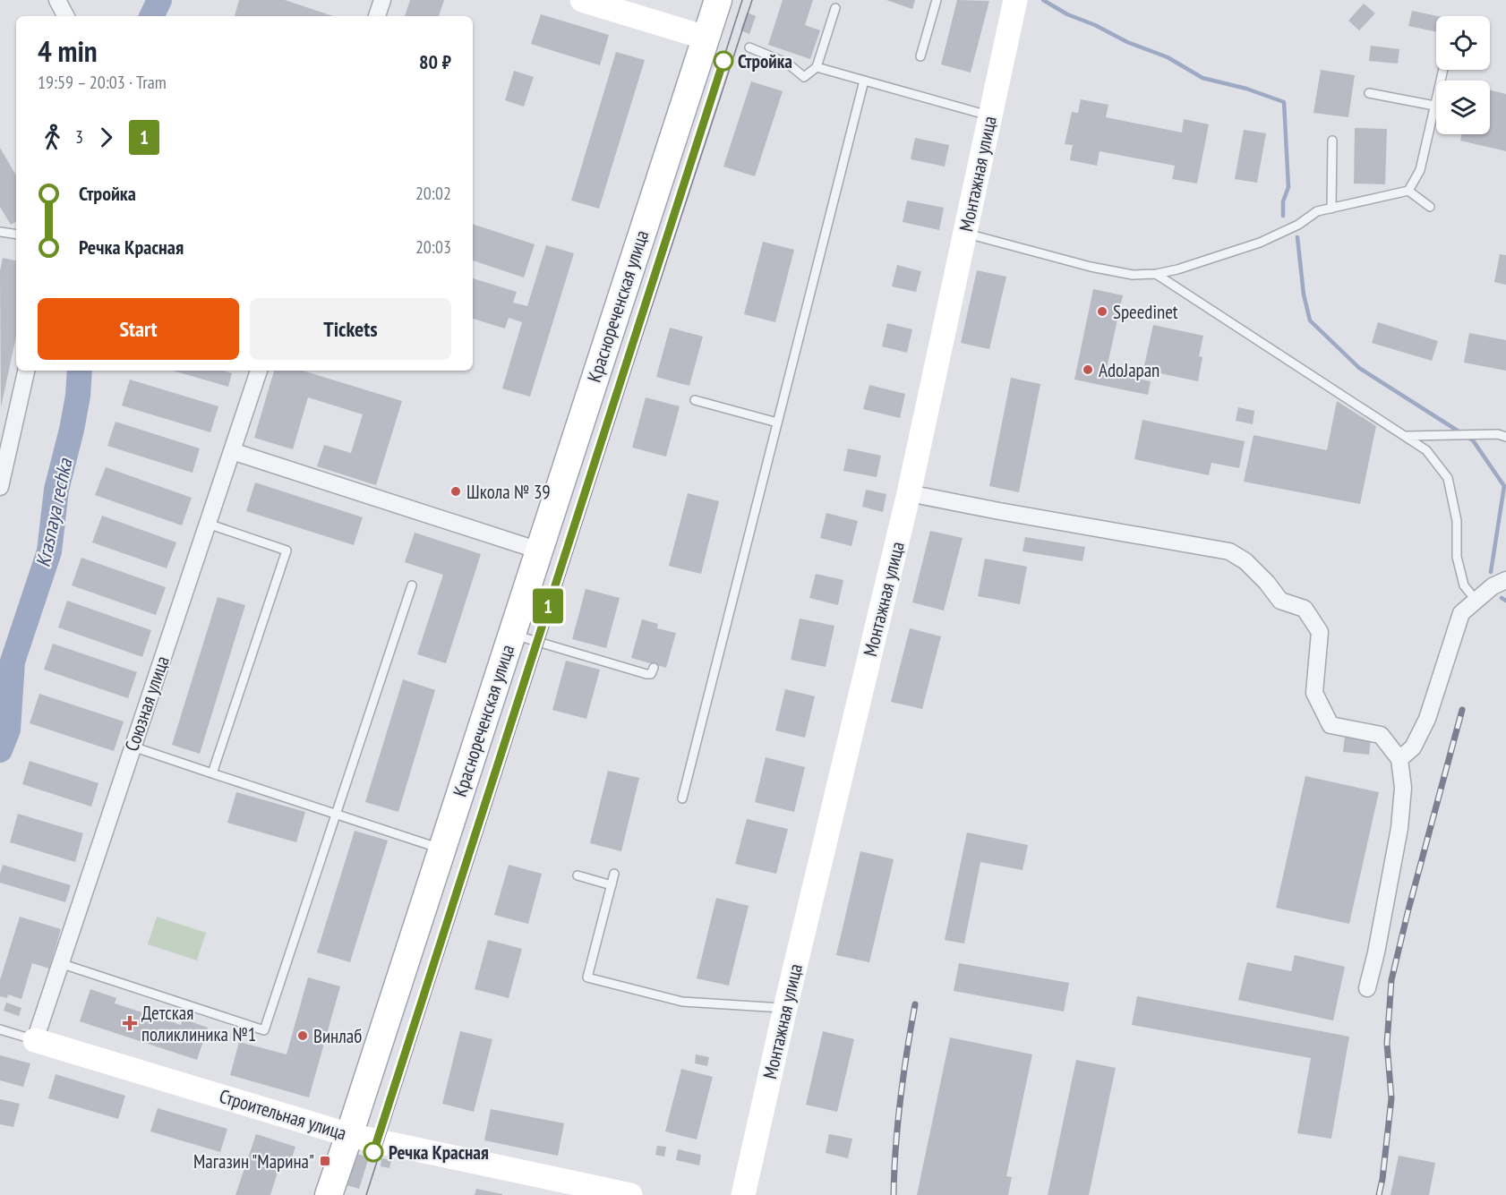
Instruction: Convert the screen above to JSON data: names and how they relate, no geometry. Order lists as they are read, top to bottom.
{
  "streets": {
    "main road": ["Краснореченская улица"],
    "street": ["Монтажная улица", "Союзная улица", "Строительная улица"]
  },
  "crossings": [
    ["Краснореченская улица", "Строительная улица"],
    ["Союзная улица", "Строительная улица"]
  ],
  "water": ["Krasnaya rechka"],
  "places": {
    "other": [
      "Стройка",
      "Speedinet",
      "AdoJapan",
      "Школа № 39",
      "Винлаб",
      "Речка Красная"
    ],
    "health": ["Детская поликлиника №1"],
    "transit": ["Магазин \"Марина\""]
  },
  "lines": ["tram line 1"],
  "page": {
    "on_map": "1",
    "heading": ["4 min", "19:59 – 20:03 · Tram", "80 ₽"],
    "legs": ["3", "1"],
    "list": [
      {
        "name": "Стройка",
        "value": "20:02"
      },
      {
        "name": "Речка Красная",
        "value": "20:03"
      }
    ],
    "buttons": ["Start", "Tickets"]
  }
}
